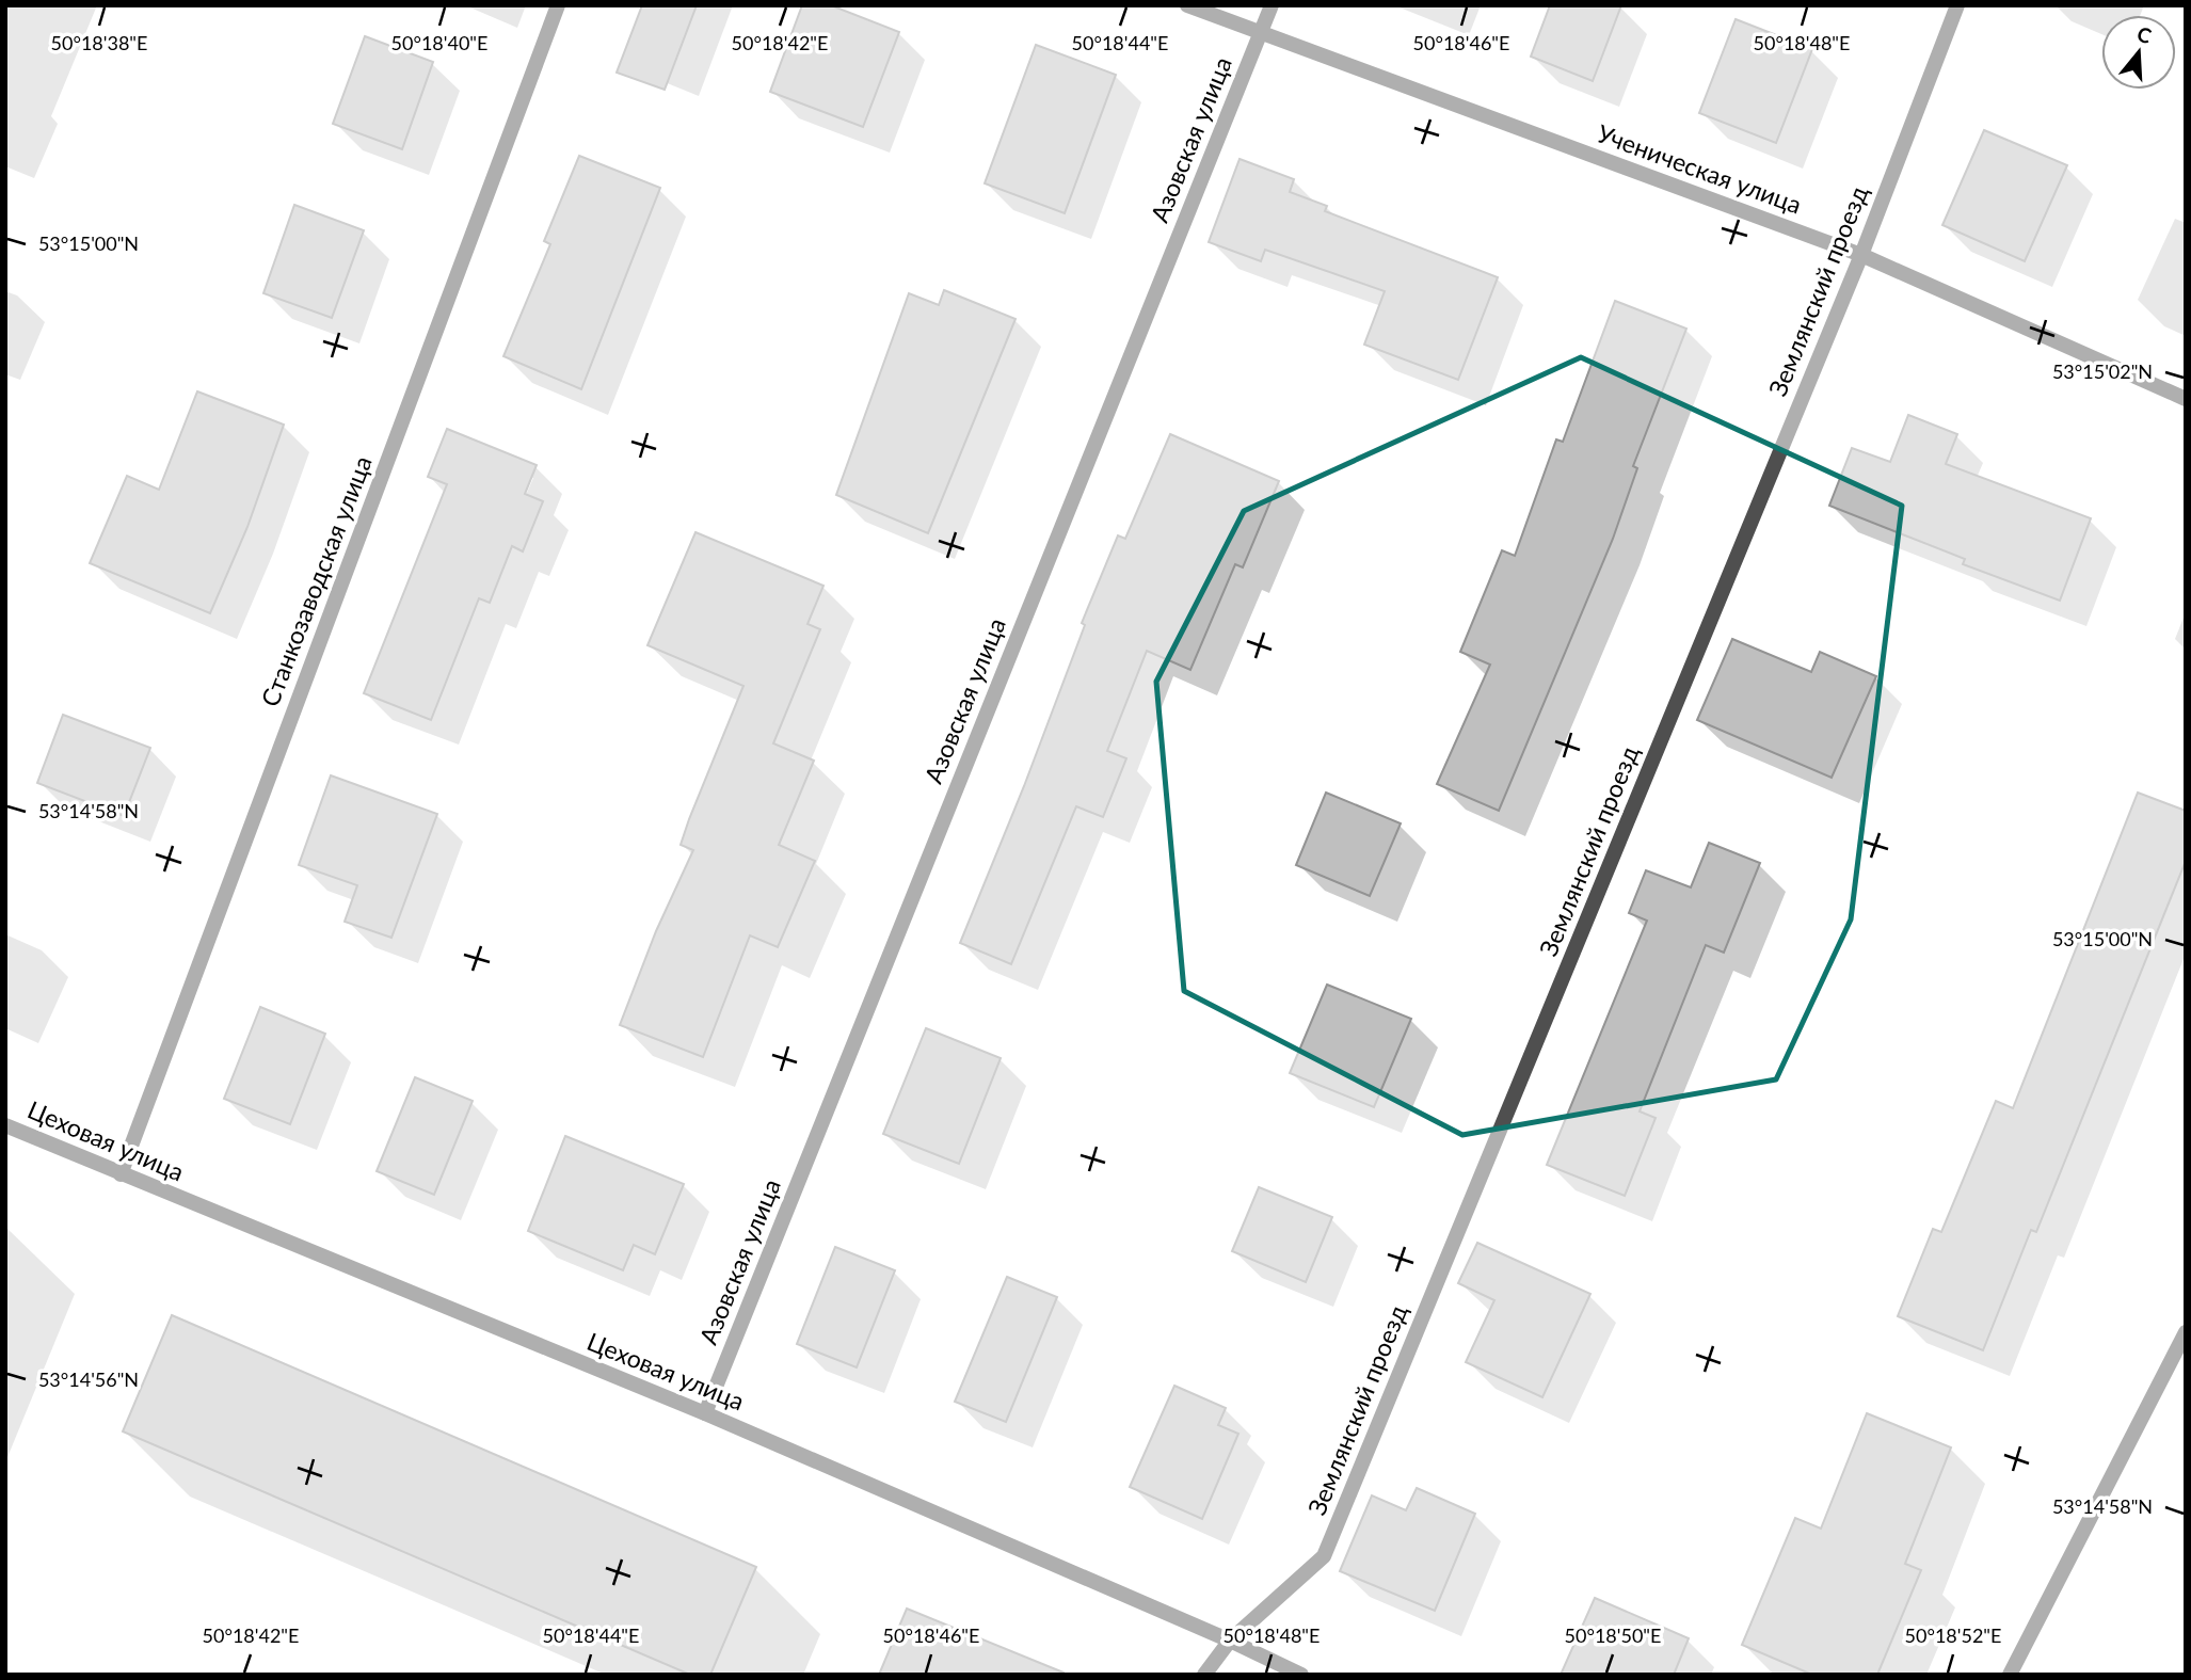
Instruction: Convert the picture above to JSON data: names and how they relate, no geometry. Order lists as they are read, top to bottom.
{
  "streets": {
    "street": [
      "Азовская улица",
      "Ученическая улица",
      "Землянский проезд",
      "Станкозаводская улица",
      "Цеховая улица"
    ]
  },
  "crossings": [
    ["Азовская улица", "Ученическая улица"],
    ["Азовская улица", "Цеховая улица"],
    ["Ученическая улица", "Землянский проезд"],
    ["Землянский проезд", "Цеховая улица"],
    ["Станкозаводская улица", "Цеховая улица"]
  ],
  "north": "top",
  "coordinates": [
    "50°18'38\"E",
    "50°18'40\"E",
    "50°18'42\"E",
    "50°18'44\"E",
    "50°18'46\"E",
    "50°18'48\"E",
    "53°15'00\"N",
    "53°15'02\"N",
    "53°14'58\"N",
    "53°14'56\"N",
    "50°18'50\"E",
    "50°18'52\"E"
  ]
}
